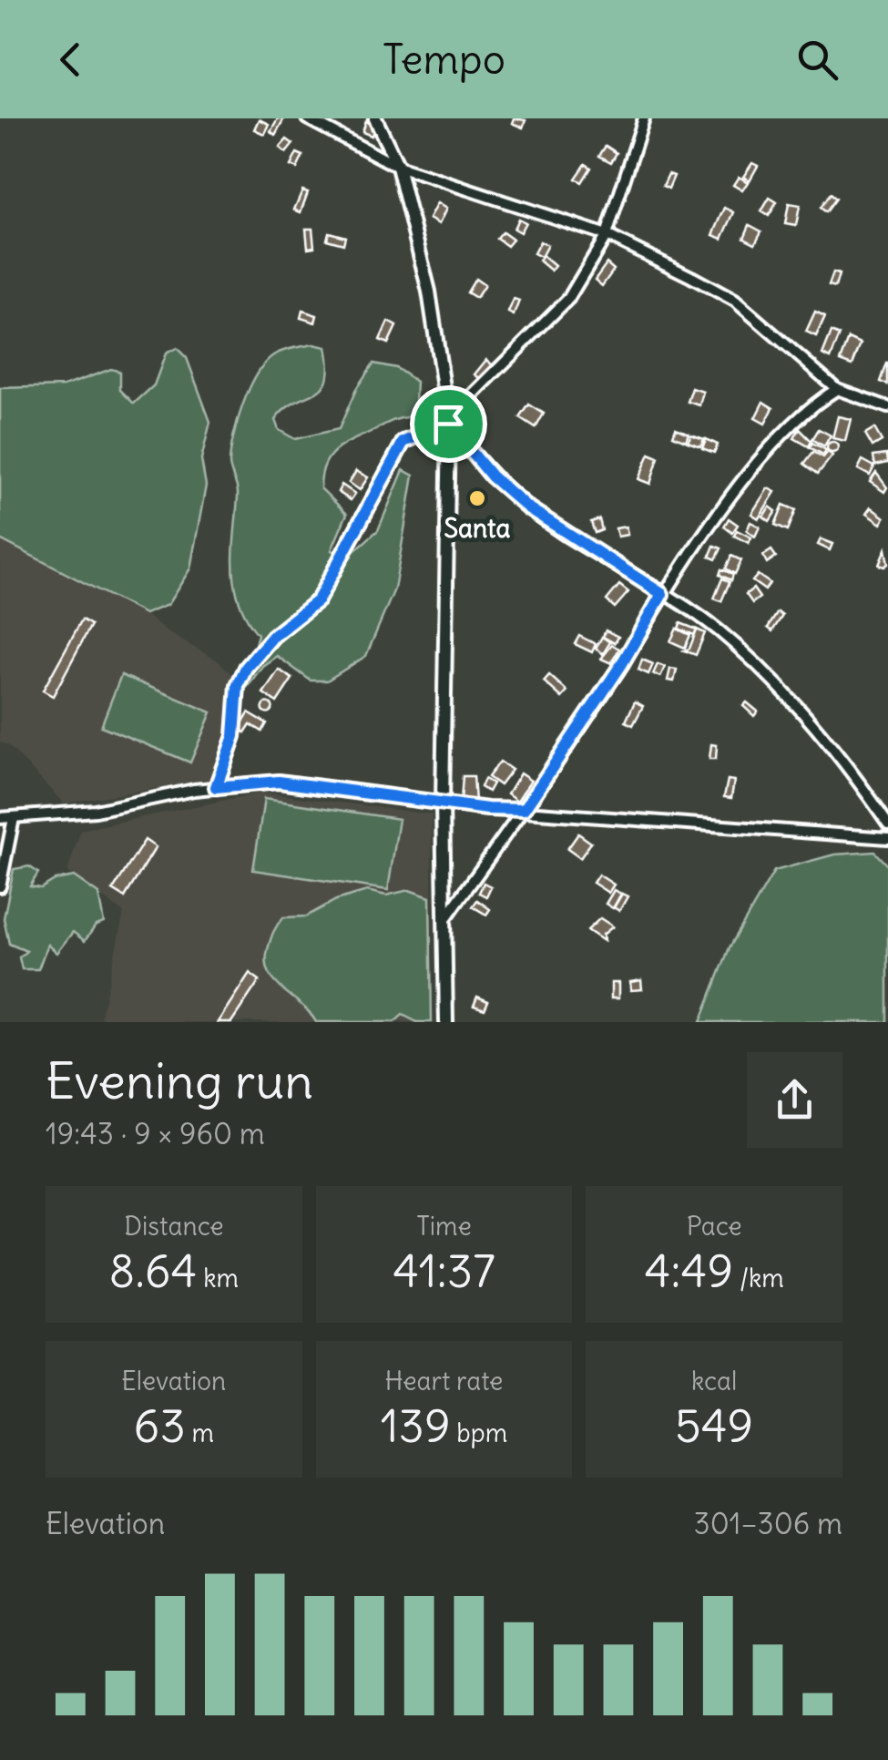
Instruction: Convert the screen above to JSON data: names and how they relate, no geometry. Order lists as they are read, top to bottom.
{
  "places": ["Santa"],
  "page": {
    "header": "Tempo",
    "heading": ["Evening run", "19:43 · 9 × 960 m"],
    "stats": [
      ["Distance", "8.64 km"],
      ["Time", "41:37"],
      ["Pace", "4:49 /km"],
      ["Elevation", "63 m"],
      ["Heart rate", "139 bpm"],
      ["kcal", "549"]
    ],
    "chart": ["Elevation", "301–306 m"]
  }
}
